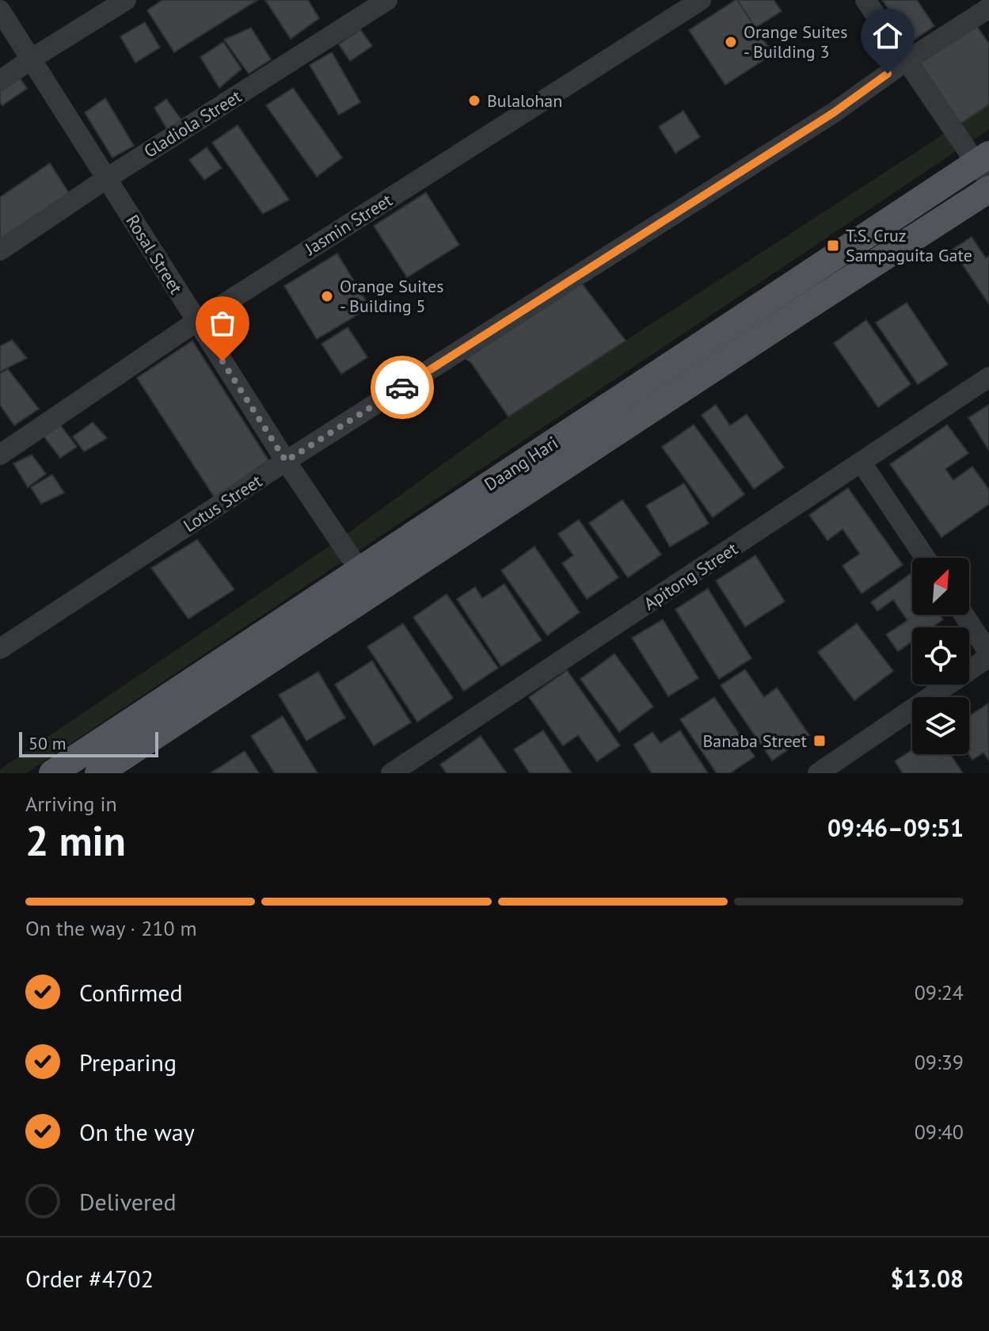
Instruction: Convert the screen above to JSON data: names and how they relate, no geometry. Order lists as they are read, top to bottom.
{
  "streets": {
    "main road": ["Daang Hari"],
    "street": [
      "Gladiola Street",
      "Jasmin Street",
      "Rosal Street",
      "Lotus Street",
      "Apitong Street"
    ]
  },
  "crossings": [
    ["Gladiola Street", "Rosal Street"],
    ["Jasmin Street", "Rosal Street"],
    ["Rosal Street", "Daang Hari"],
    ["Rosal Street", "Lotus Street"]
  ],
  "places": {
    "other": ["Orange Suites - Building 3", "Bulalohan", "Orange Suites - Building 5"],
    "transit": ["T.S. Cruz Sampaguita Gate", "Banaba Street"]
  },
  "scale_bar": "50 m",
  "north": "top right",
  "page": {
    "scale": "50 m",
    "heading": ["2 min", "Arriving in", "09:46–09:51"],
    "panel": ["Order #4702", "$13.08"],
    "bar": "On the way · 210 m",
    "list": [
      ["Confirmed", "09:24"],
      ["Preparing", "09:39"],
      ["On the way", "09:40"],
      "Delivered"
    ]
  }
}
